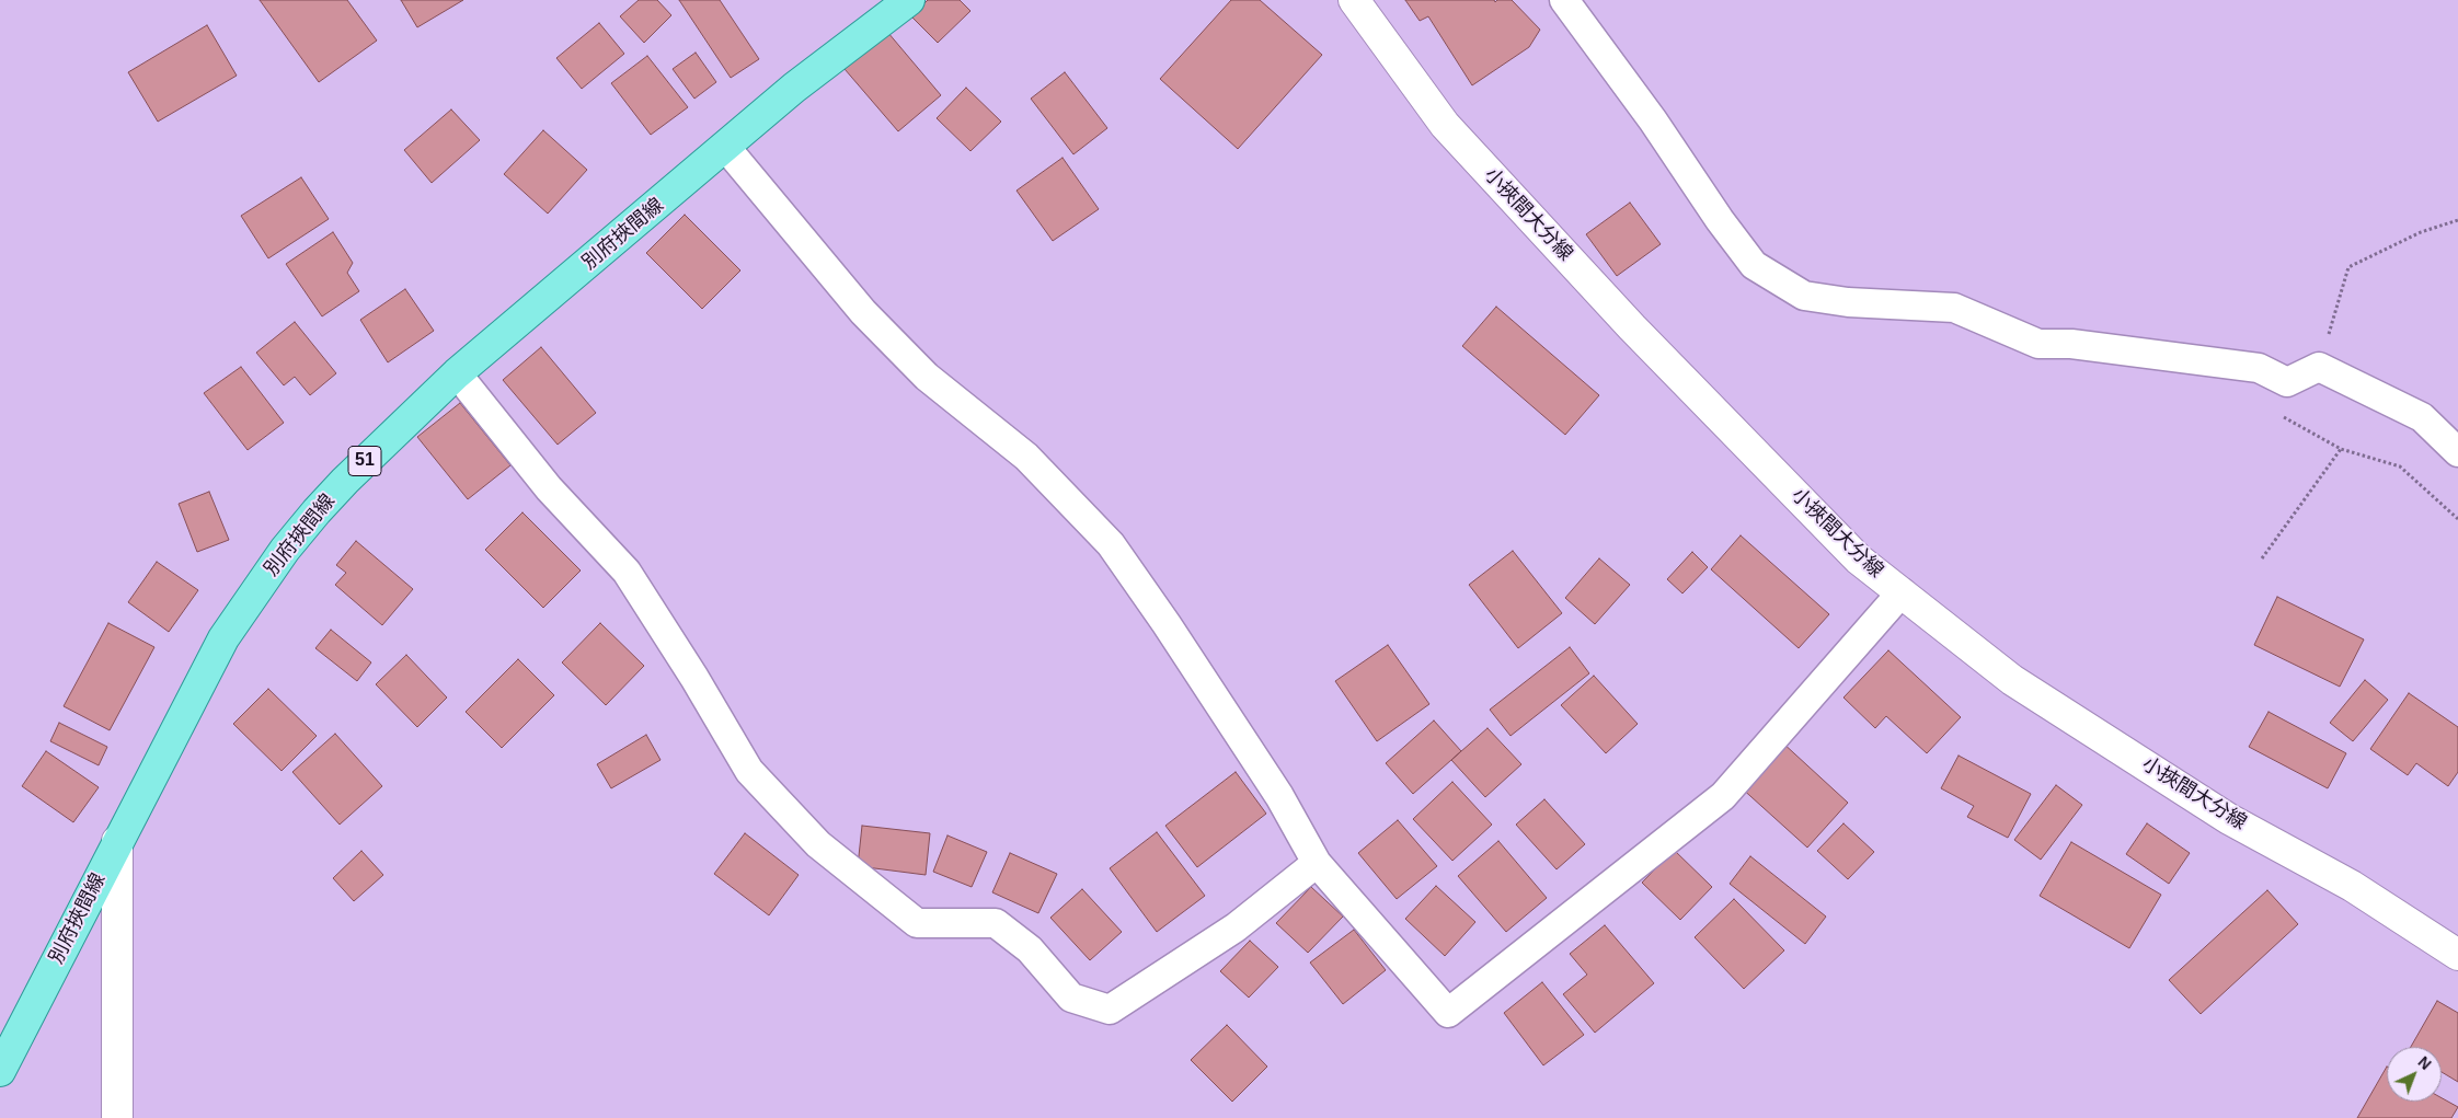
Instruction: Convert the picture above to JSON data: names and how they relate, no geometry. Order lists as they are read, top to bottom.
{
  "streets": {
    "main road": ["小挾間大分線", "別府挾間線", "51"]
  },
  "north": "top right"
}
